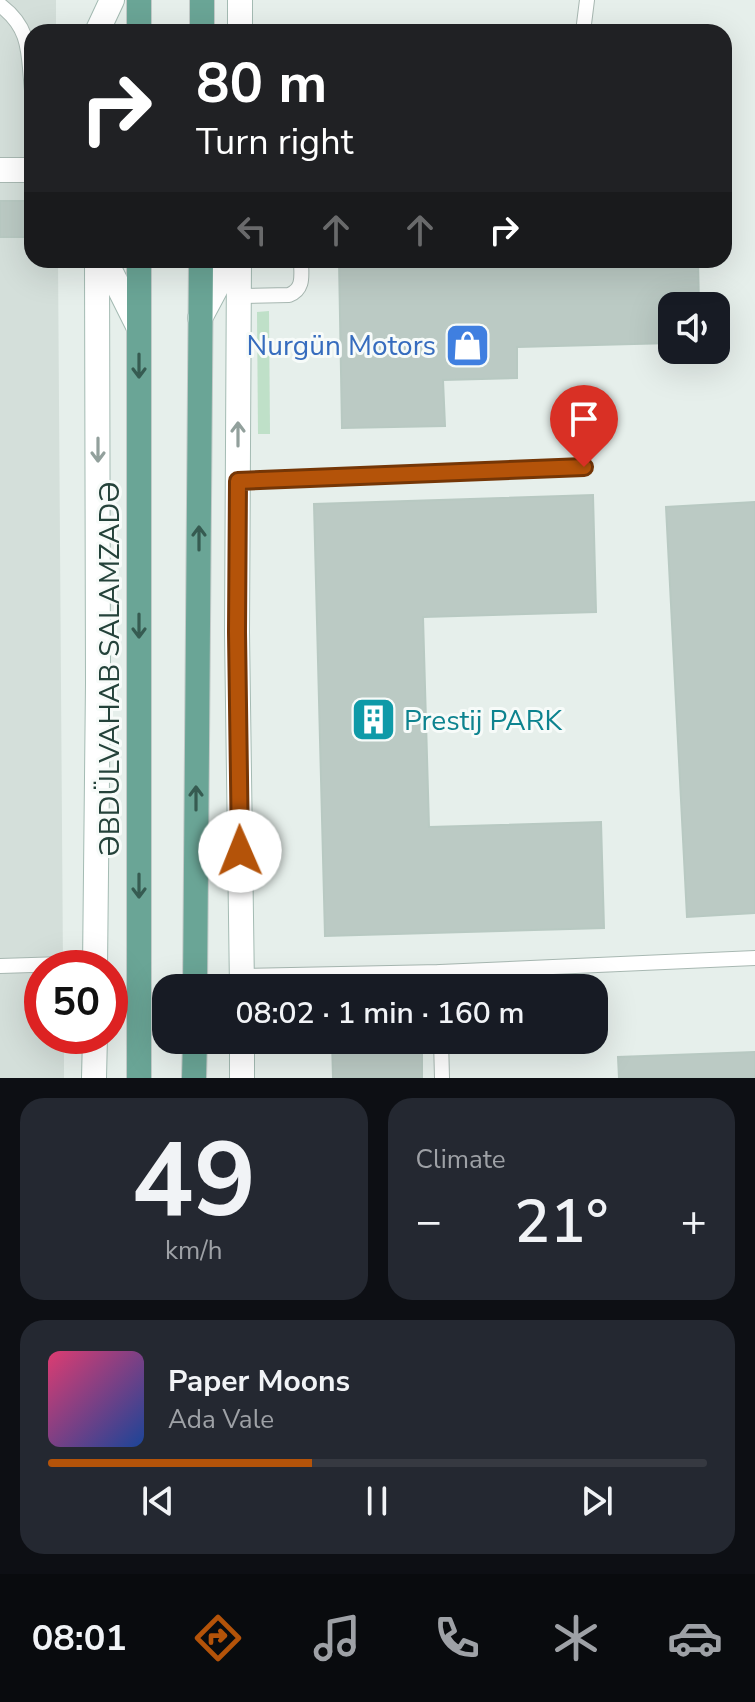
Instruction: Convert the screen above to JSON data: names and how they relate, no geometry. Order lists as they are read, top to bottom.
{
  "streets": {
    "main road": ["ƏBDÜLVAHAB SALAMZADƏ"]
  },
  "places": {
    "shop": ["Nurgün Motors"],
    "building": ["Prestij PARK"]
  },
  "page": {
    "turn": ["80 m", "Turn right"],
    "limit": "50",
    "trip": "08:02 · 1 min · 160 m",
    "tile": [
      ["49", "km/h"],
      "Climate"
    ],
    "heat": ["−", "21°", "+"],
    "song": ["Paper Moons", "Ada Vale"],
    "tabs": "08:01"
  }
}
